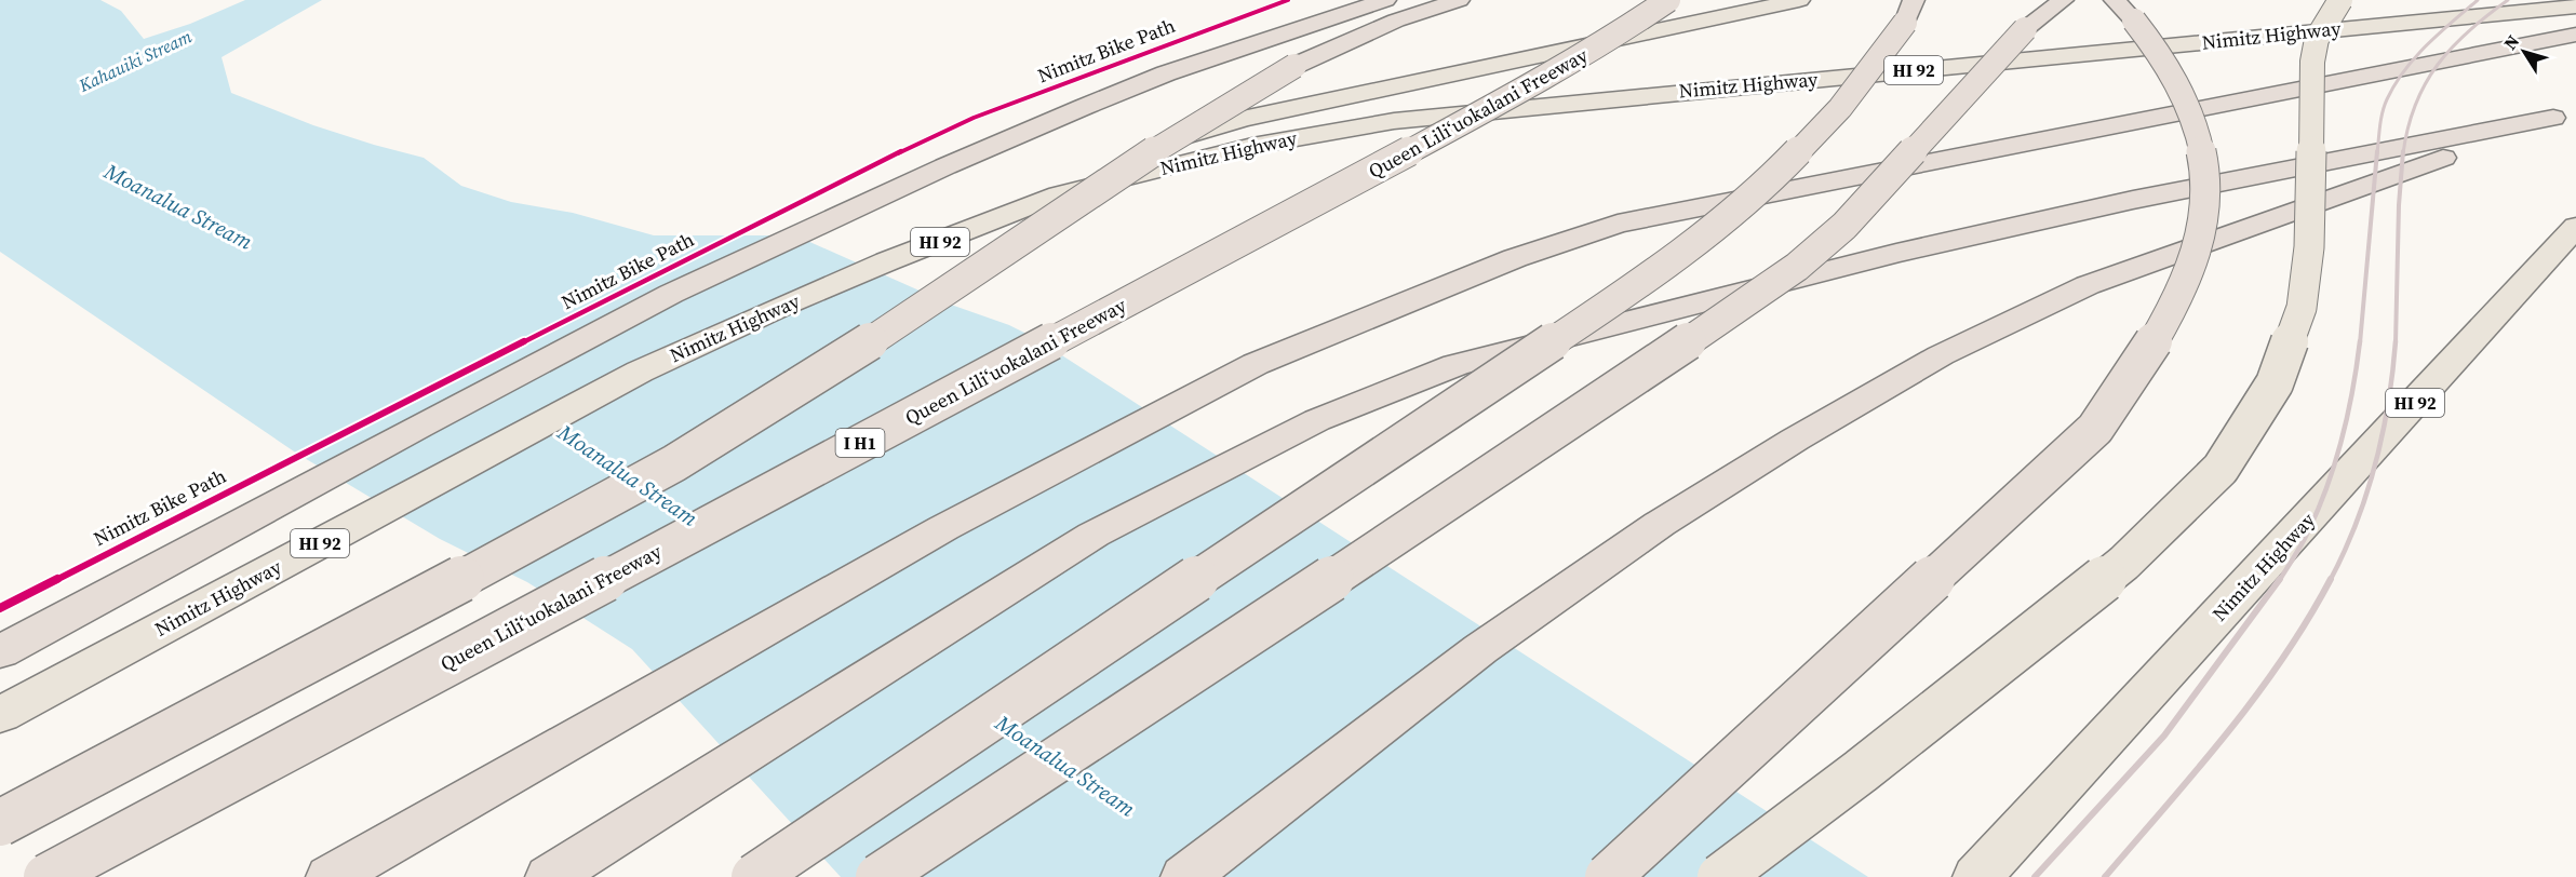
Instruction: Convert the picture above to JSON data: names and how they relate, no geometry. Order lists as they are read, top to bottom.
{
  "streets": {
    "highway": ["Queen Liliʻuokalani Freeway", "I H1"],
    "main road": ["Nimitz Highway", "HI 92"],
    "cycle path": ["Nimitz Bike Path"]
  },
  "water": ["Kahauiki Stream", "Moanalua Stream"],
  "north": "top left"
}
